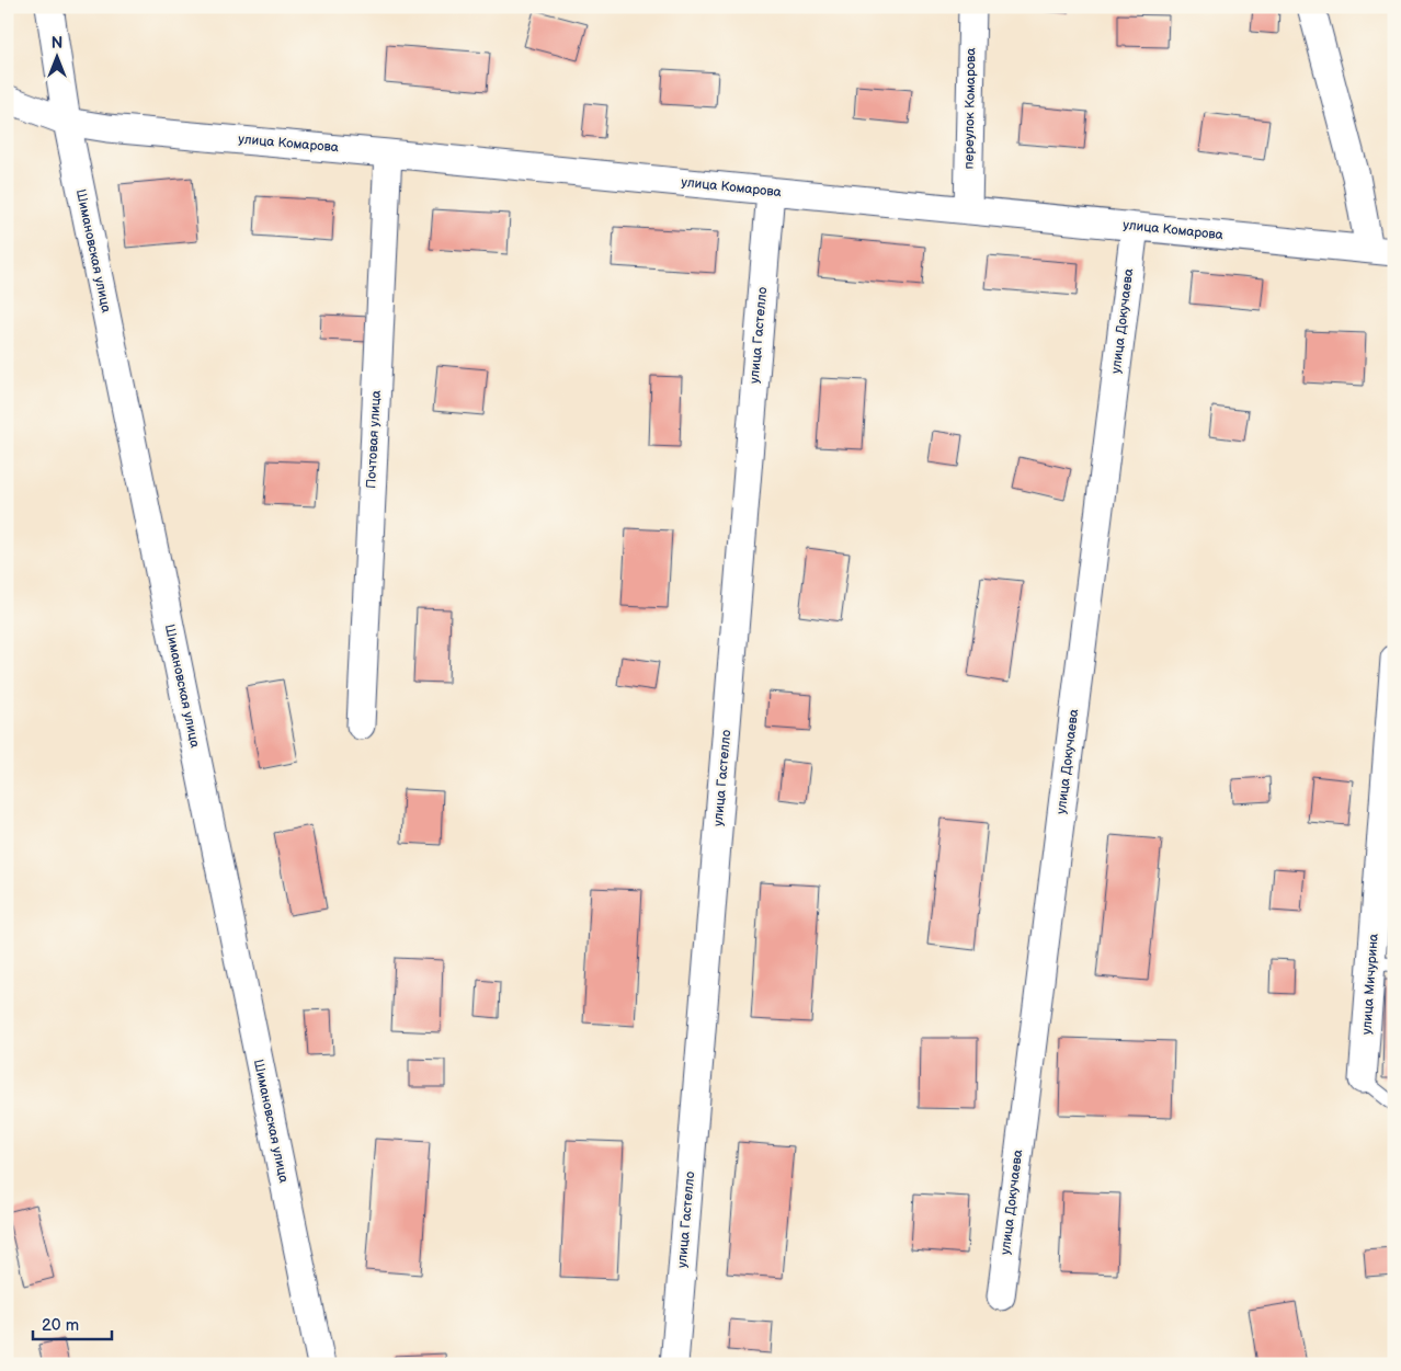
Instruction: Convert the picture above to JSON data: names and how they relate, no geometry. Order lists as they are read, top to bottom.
{
  "streets": {
    "street": [
      "переулок Комарова",
      "улица Комарова",
      "Шимановская улица",
      "улица Докучаева",
      "улица Гастелло",
      "Почтовая улица",
      "улица Мичурина"
    ]
  },
  "crossings": [
    ["переулок Комарова", "улица Комарова"],
    ["улица Комарова", "Шимановская улица"],
    ["улица Комарова", "улица Докучаева"],
    ["улица Комарова", "улица Гастелло"],
    ["улица Комарова", "Почтовая улица"]
  ],
  "scale_bar": "20 m",
  "north": "top"
}
